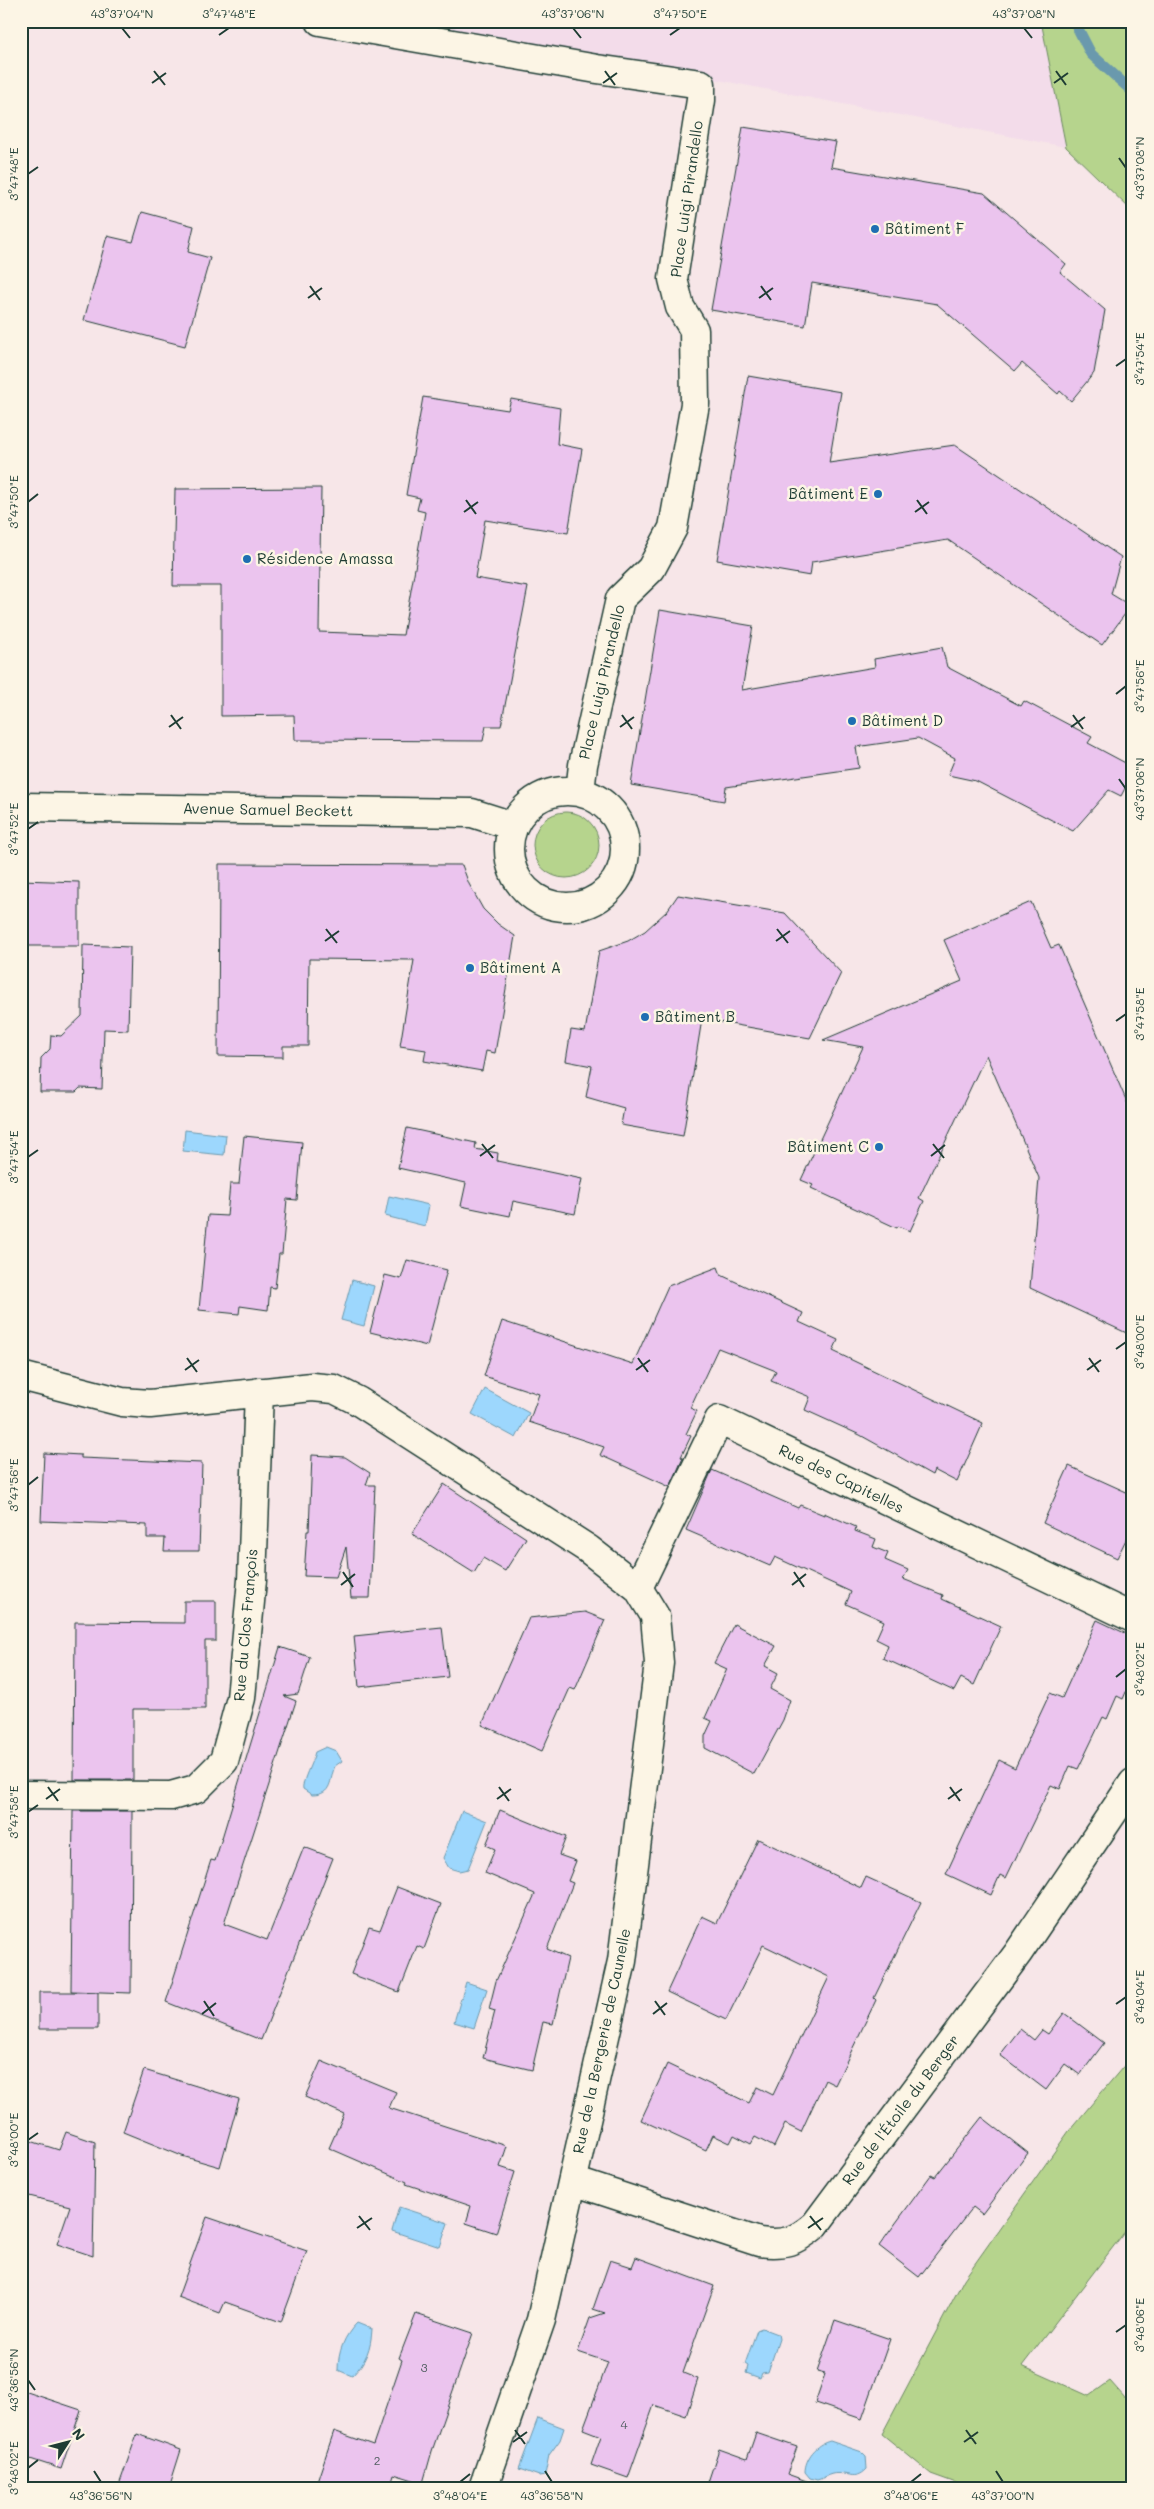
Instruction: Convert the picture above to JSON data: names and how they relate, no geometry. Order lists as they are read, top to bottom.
{
  "streets": {
    "street": [
      "Place Luigi Pirandello",
      "Avenue Samuel Beckett",
      "Rue des Capitelles",
      "Rue du Clos François",
      "Rue de la Bergerie de Caunelle",
      "Rue de l'Étoile du Berger"
    ]
  },
  "crossings": [
    ["Place Luigi Pirandello", "Avenue Samuel Beckett"],
    ["Rue des Capitelles", "Rue de la Bergerie de Caunelle"],
    ["Rue de la Bergerie de Caunelle", "Rue de l'Étoile du Berger"]
  ],
  "places": [
    "Bâtiment F",
    "Bâtiment E",
    "Résidence Amassa",
    "Bâtiment D",
    "Bâtiment A",
    "Bâtiment B",
    "Bâtiment C"
  ],
  "house_numbers": ["3", "4", "2"],
  "north": "top right",
  "coordinates": [
    "43°37'04\"N",
    "3°47'48\"E",
    "43°37'06\"N",
    "3°47'50\"E",
    "43°37'08\"N",
    "3°47'54\"E",
    "3°47'56\"E",
    "3°47'52\"E",
    "3°47'58\"E",
    "3°48'00\"E",
    "3°48'02\"E",
    "3°48'04\"E",
    "3°48'06\"E",
    "43°36'56\"N",
    "43°36'58\"N",
    "43°37'00\"N"
  ]
}
